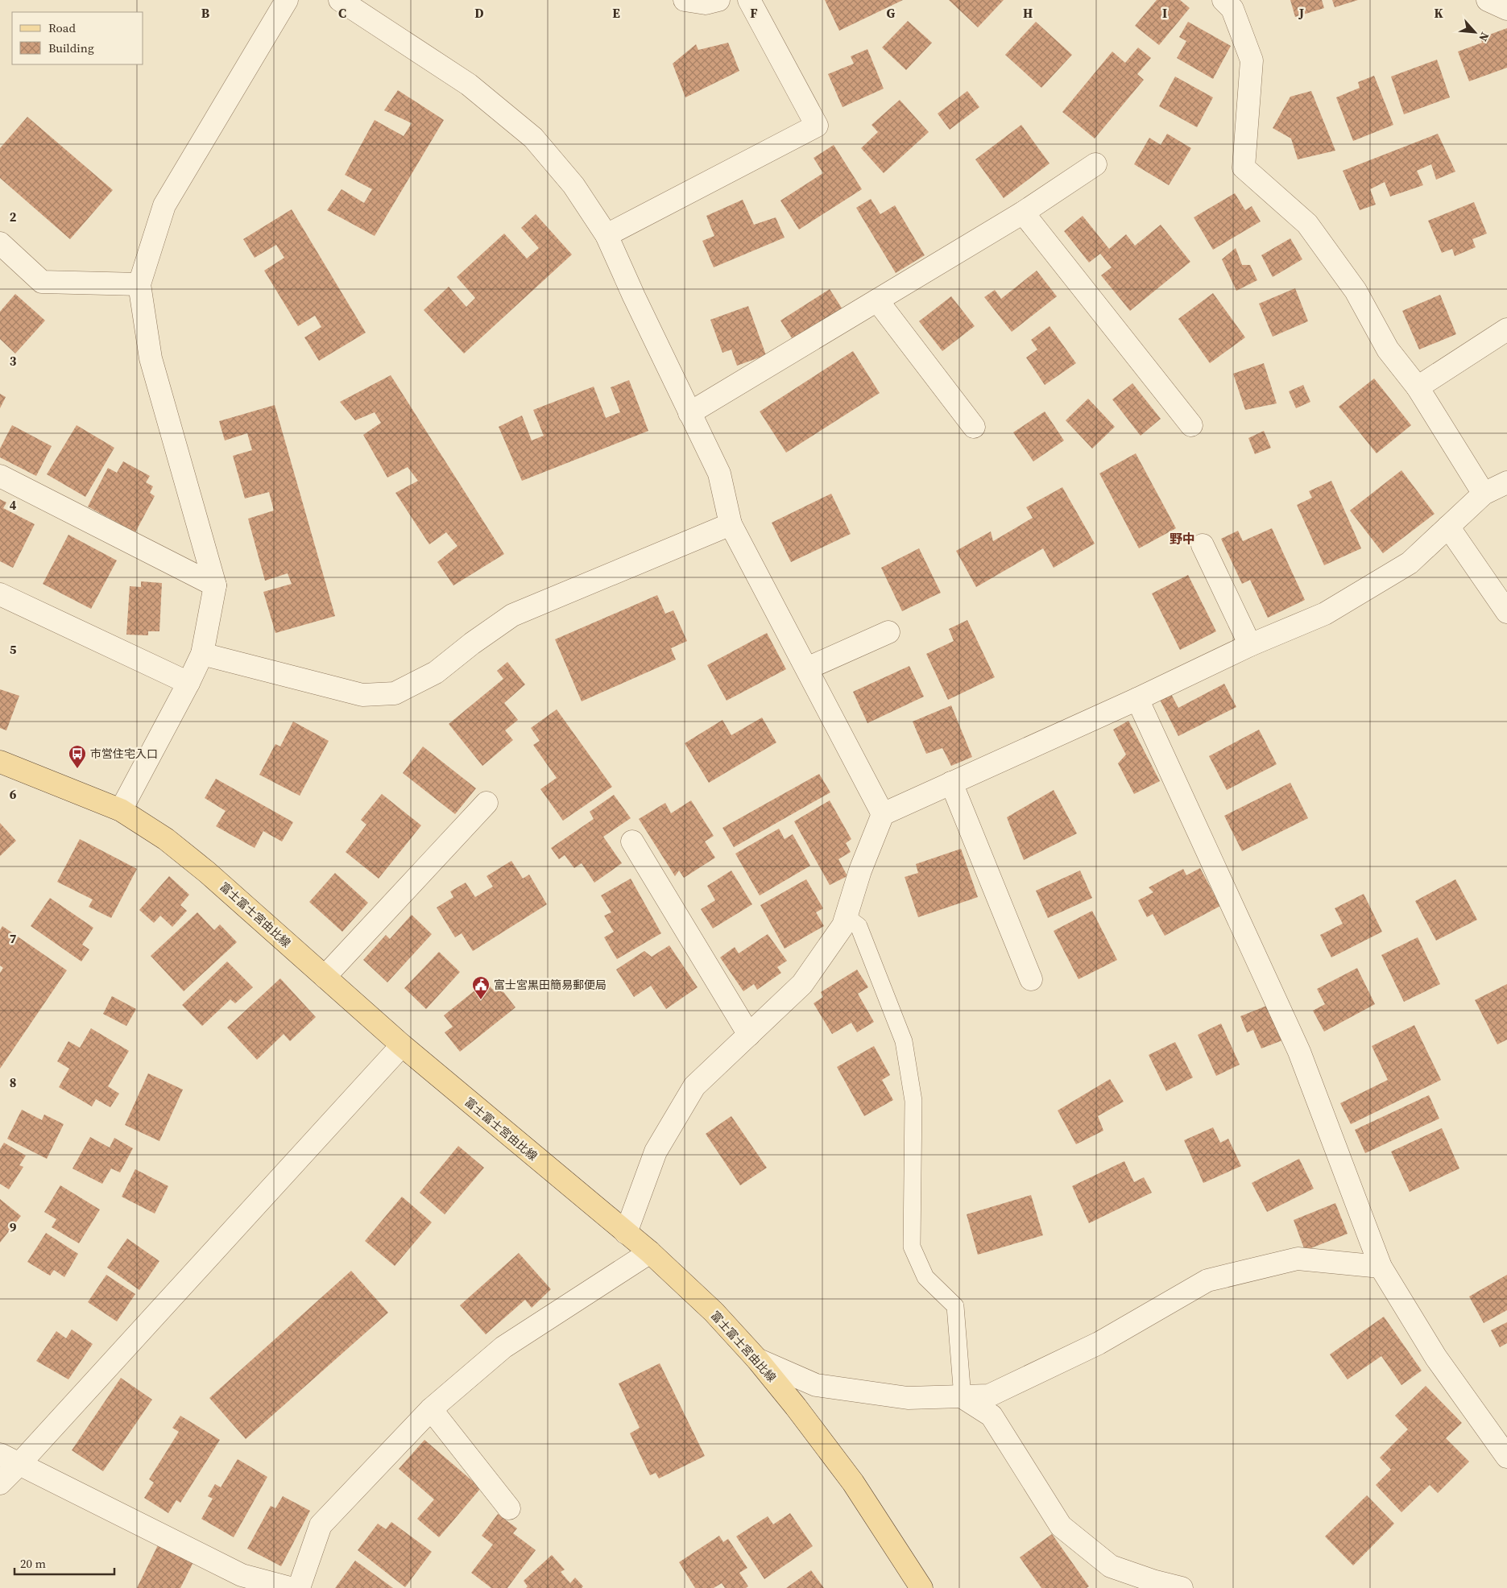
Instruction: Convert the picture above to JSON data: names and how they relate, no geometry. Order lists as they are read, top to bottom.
{
  "streets": {
    "main road": ["富士富士宮由比線"]
  },
  "districts": ["野中"],
  "places": {
    "bus stop": ["市営住宅入口"],
    "public building": ["富士宮黒田簡易郵便局"]
  },
  "legend": ["Road", "Building"],
  "scale_bar": "20 m",
  "north": "bottom right",
  "grid": {
    "columns": [
      "B",
      "C",
      "D",
      "E",
      "F",
      "G",
      "H",
      "I",
      "J",
      "K"
    ],
    "rows": [
      "2",
      "3",
      "4",
      "5",
      "6",
      "7",
      "8",
      "9"
    ]
  }
}
